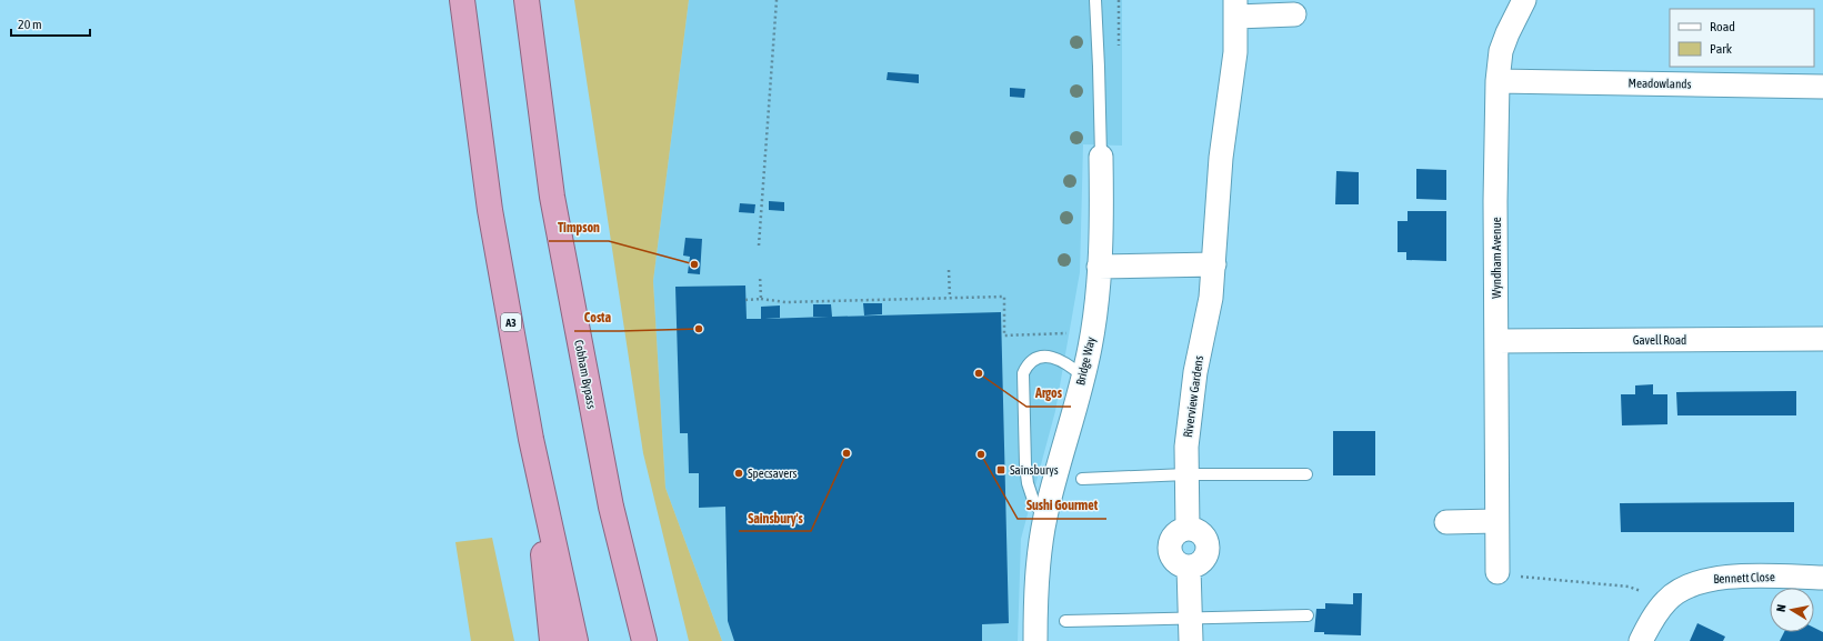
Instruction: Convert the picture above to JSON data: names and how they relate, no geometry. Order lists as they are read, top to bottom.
{
  "streets": {
    "highway": ["A3", "Cobham Bypass"],
    "street": [
      "Meadowlands",
      "Wyndham Avenue",
      "Gavell Road",
      "Bridge Way",
      "Riverview Gardens",
      "Bennett Close"
    ]
  },
  "crossings": [
    ["Meadowlands", "Wyndham Avenue"],
    ["Wyndham Avenue", "Gavell Road"]
  ],
  "places": {
    "other": [
      "Timpson",
      "Costa",
      "Argos",
      "Sainsbury's",
      "Sushi Gourmet",
      "Specsavers"
    ],
    "transit": ["Sainsburys"]
  },
  "legend": ["Road", "Park"],
  "scale_bar": "20 m",
  "north": "left"
}
